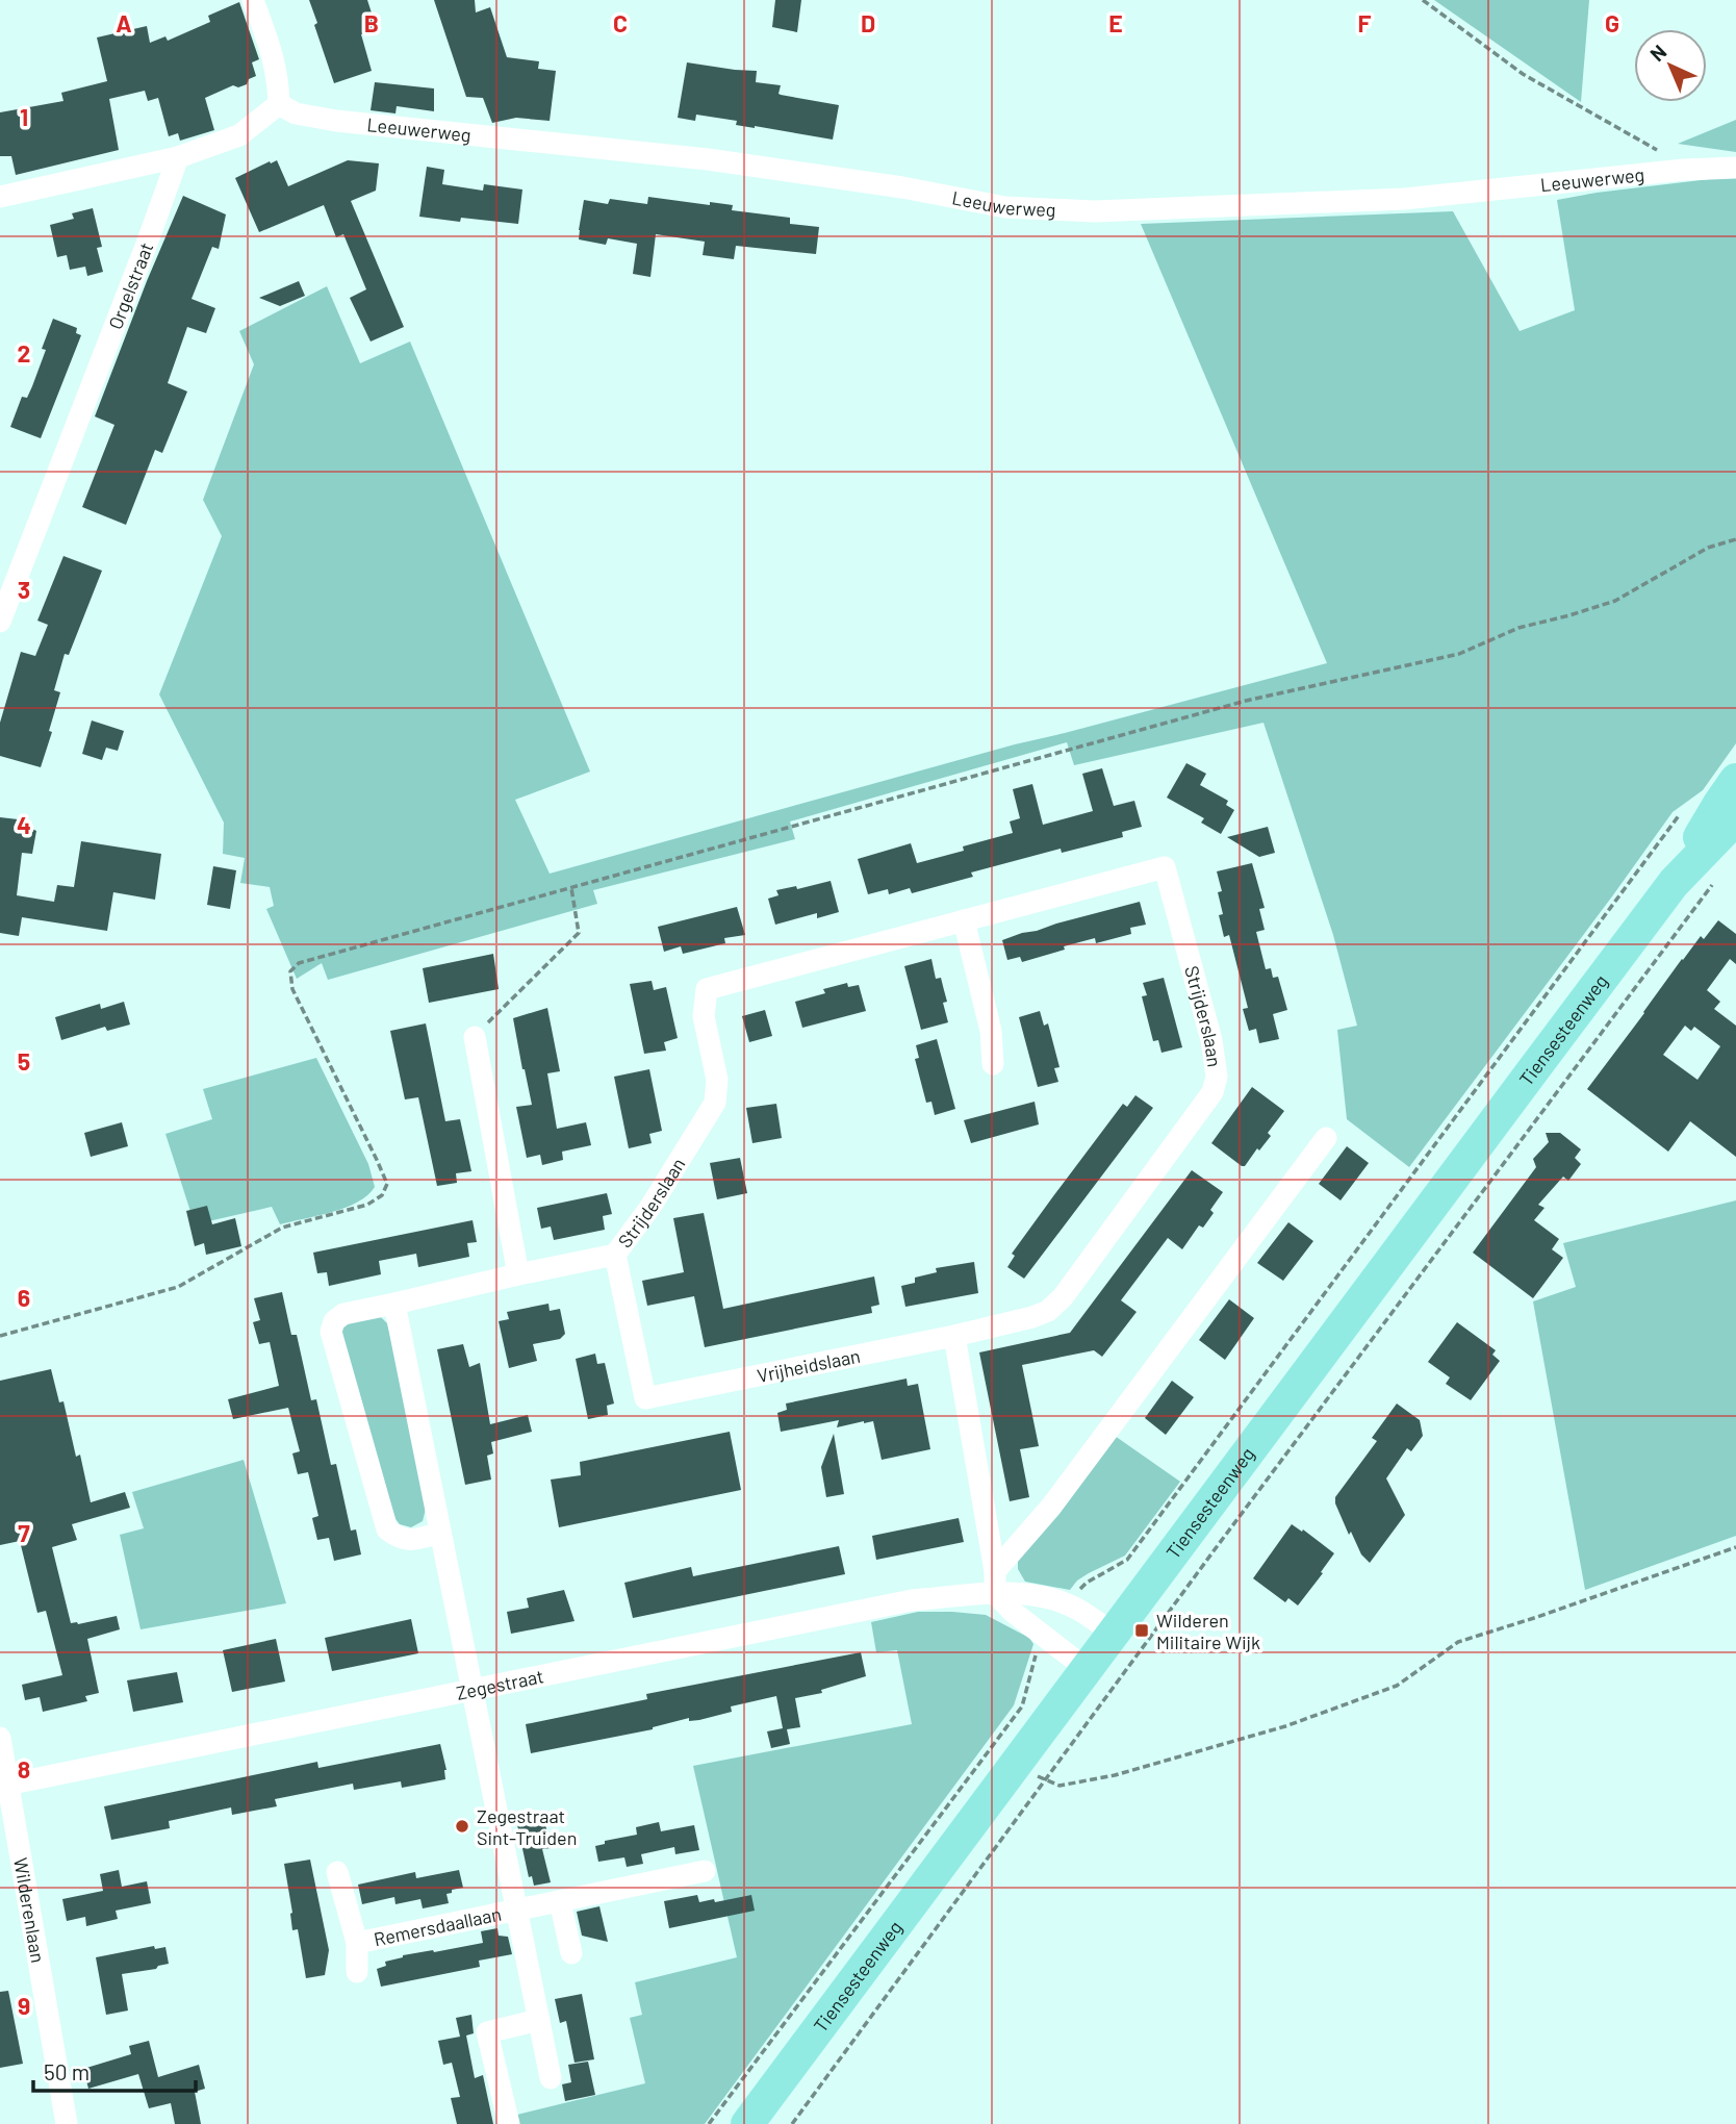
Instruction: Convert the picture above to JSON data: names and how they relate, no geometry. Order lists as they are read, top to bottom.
{
  "streets": {
    "main road": ["Tiensesteenweg"],
    "street": [
      "Leeuwerweg",
      "Orgelstraat",
      "Strijderslaan",
      "Vrijheidslaan",
      "Zegestraat",
      "Wilderenlaan",
      "Remersdaallaan"
    ]
  },
  "crossings": [
    ["Strijderslaan", "Vrijheidslaan"],
    ["Tiensesteenweg", "Zegestraat"],
    ["Zegestraat", "Wilderenlaan"],
    ["Zegestraat", "Remersdaallaan"]
  ],
  "places": {
    "transit": ["Wilderen Militaire Wijk"],
    "other": ["Zegestraat Sint-Truiden"]
  },
  "scale_bar": "50 m",
  "north": "top left",
  "grid": {
    "columns": [
      "A",
      "B",
      "C",
      "D",
      "E",
      "F",
      "G"
    ],
    "rows": [
      "1",
      "2",
      "3",
      "4",
      "5",
      "6",
      "7",
      "8",
      "9"
    ]
  }
}
